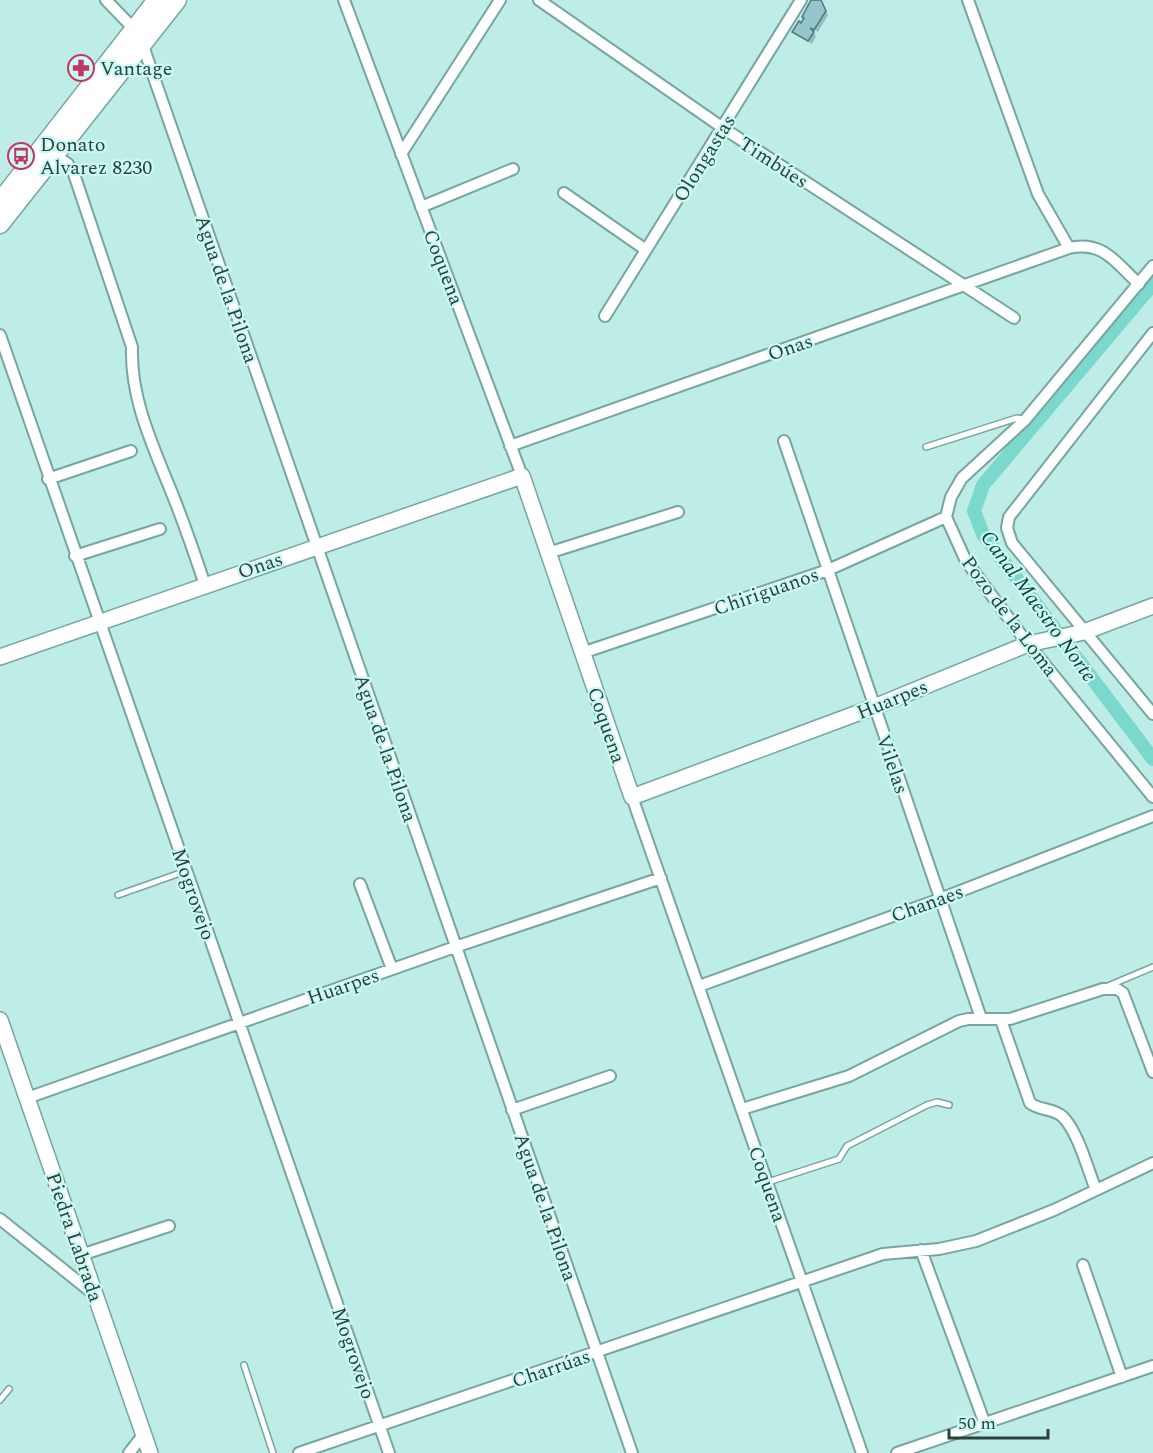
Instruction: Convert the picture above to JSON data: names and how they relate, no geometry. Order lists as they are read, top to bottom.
{
  "streets": {
    "main road": [
      "Coquena",
      "Onas",
      "Huarpes",
      "Piedra Labrada"
    ],
    "street": [
      "Olongastas",
      "Timbúes",
      "Agua de la Pilona",
      "Chiriguanos",
      "Pozo de la Loma",
      "Vilelas",
      "Mogrovejo",
      "Chanaes",
      "Charrúas"
    ]
  },
  "crossings": [
    ["Olongastas", "Timbúes"],
    ["Timbúes", "Onas"],
    ["Coquena", "Onas"],
    ["Coquena", "Chiriguanos"],
    ["Coquena", "Huarpes"],
    ["Coquena", "Chanaes"],
    ["Coquena", "Charrúas"],
    ["Agua de la Pilona", "Onas"],
    ["Agua de la Pilona", "Huarpes"],
    ["Agua de la Pilona", "Charrúas"],
    ["Onas", "Mogrovejo"],
    ["Chiriguanos", "Pozo de la Loma"],
    ["Chiriguanos", "Vilelas"],
    ["Pozo de la Loma", "Huarpes"],
    ["Huarpes", "Vilelas"],
    ["Huarpes", "Mogrovejo"],
    ["Huarpes", "Piedra Labrada"],
    ["Vilelas", "Chanaes"],
    ["Mogrovejo", "Charrúas"]
  ],
  "water": ["Canal Maestro Norte"],
  "places": {
    "pharmacy": ["Vantage"],
    "bus stop": ["Donato Alvarez 8230"]
  },
  "scale_bar": "50 m"
}
